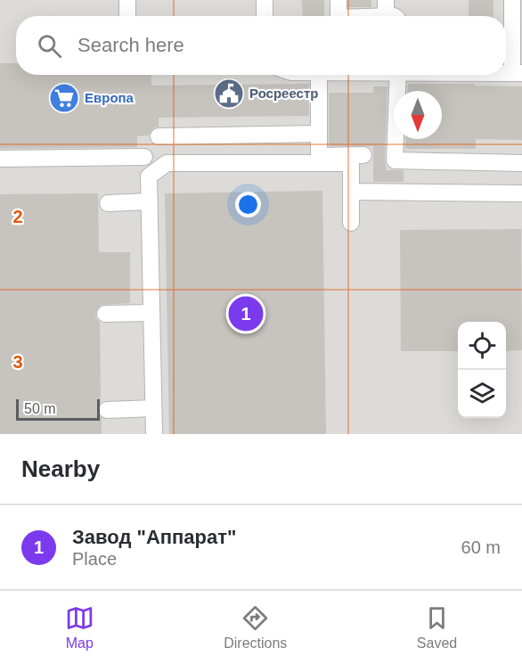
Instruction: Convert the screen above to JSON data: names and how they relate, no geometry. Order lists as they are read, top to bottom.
{
  "places": {
    "public building": ["Росреестр"],
    "supermarket": ["Европа"]
  },
  "scale_bar": "50 m",
  "north": "bottom",
  "page": {
    "search": "Search here",
    "pins": "1",
    "scale": "50 m",
    "heading": "Nearby",
    "list": [
      {
        "mark": "1",
        "name": "Завод \"Аппарат\"",
        "note": "Place",
        "value": "60 m"
      }
    ],
    "nav": ["Map", "Directions", "Saved"]
  },
  "grid": {
    "rows": ["2", "3"]
  }
}
